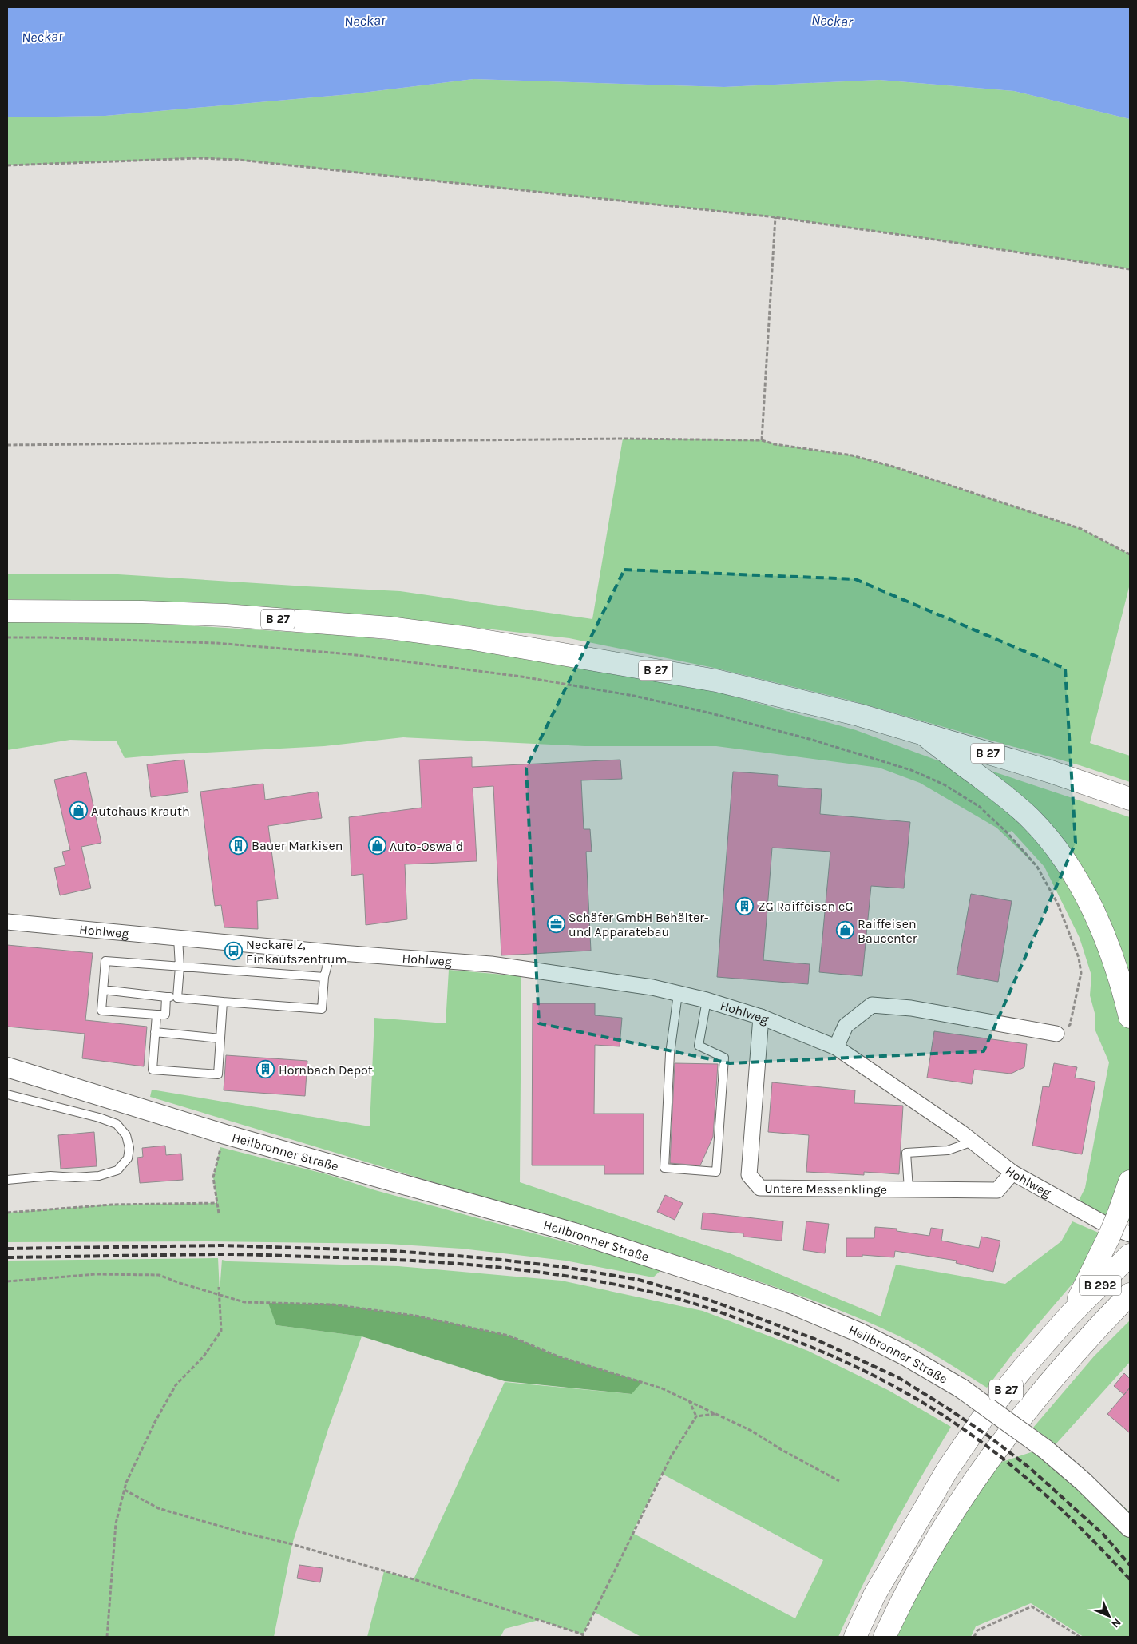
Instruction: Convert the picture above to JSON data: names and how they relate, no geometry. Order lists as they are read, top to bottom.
{
  "streets": {
    "main road": ["B 27", "B 292"],
    "street": ["Hohlweg", "Heilbronner Straße", "Untere Messenklinge"]
  },
  "crossings": [
    ["B 27", "B 292"],
    ["Hohlweg", "Untere Messenklinge"]
  ],
  "water": ["Neckar"],
  "places": {
    "shop": ["Autohaus Krauth", "Auto-Oswald", "Raiffeisen Baucenter"],
    "building": ["Bauer Markisen", "ZG Raiffeisen eG", "Hornbach Depot"],
    "office": ["Schäfer GmbH Behälter- und Apparatebau"],
    "bus stop": ["Neckarelz, Einkaufszentrum"]
  },
  "north": "bottom right"
}
